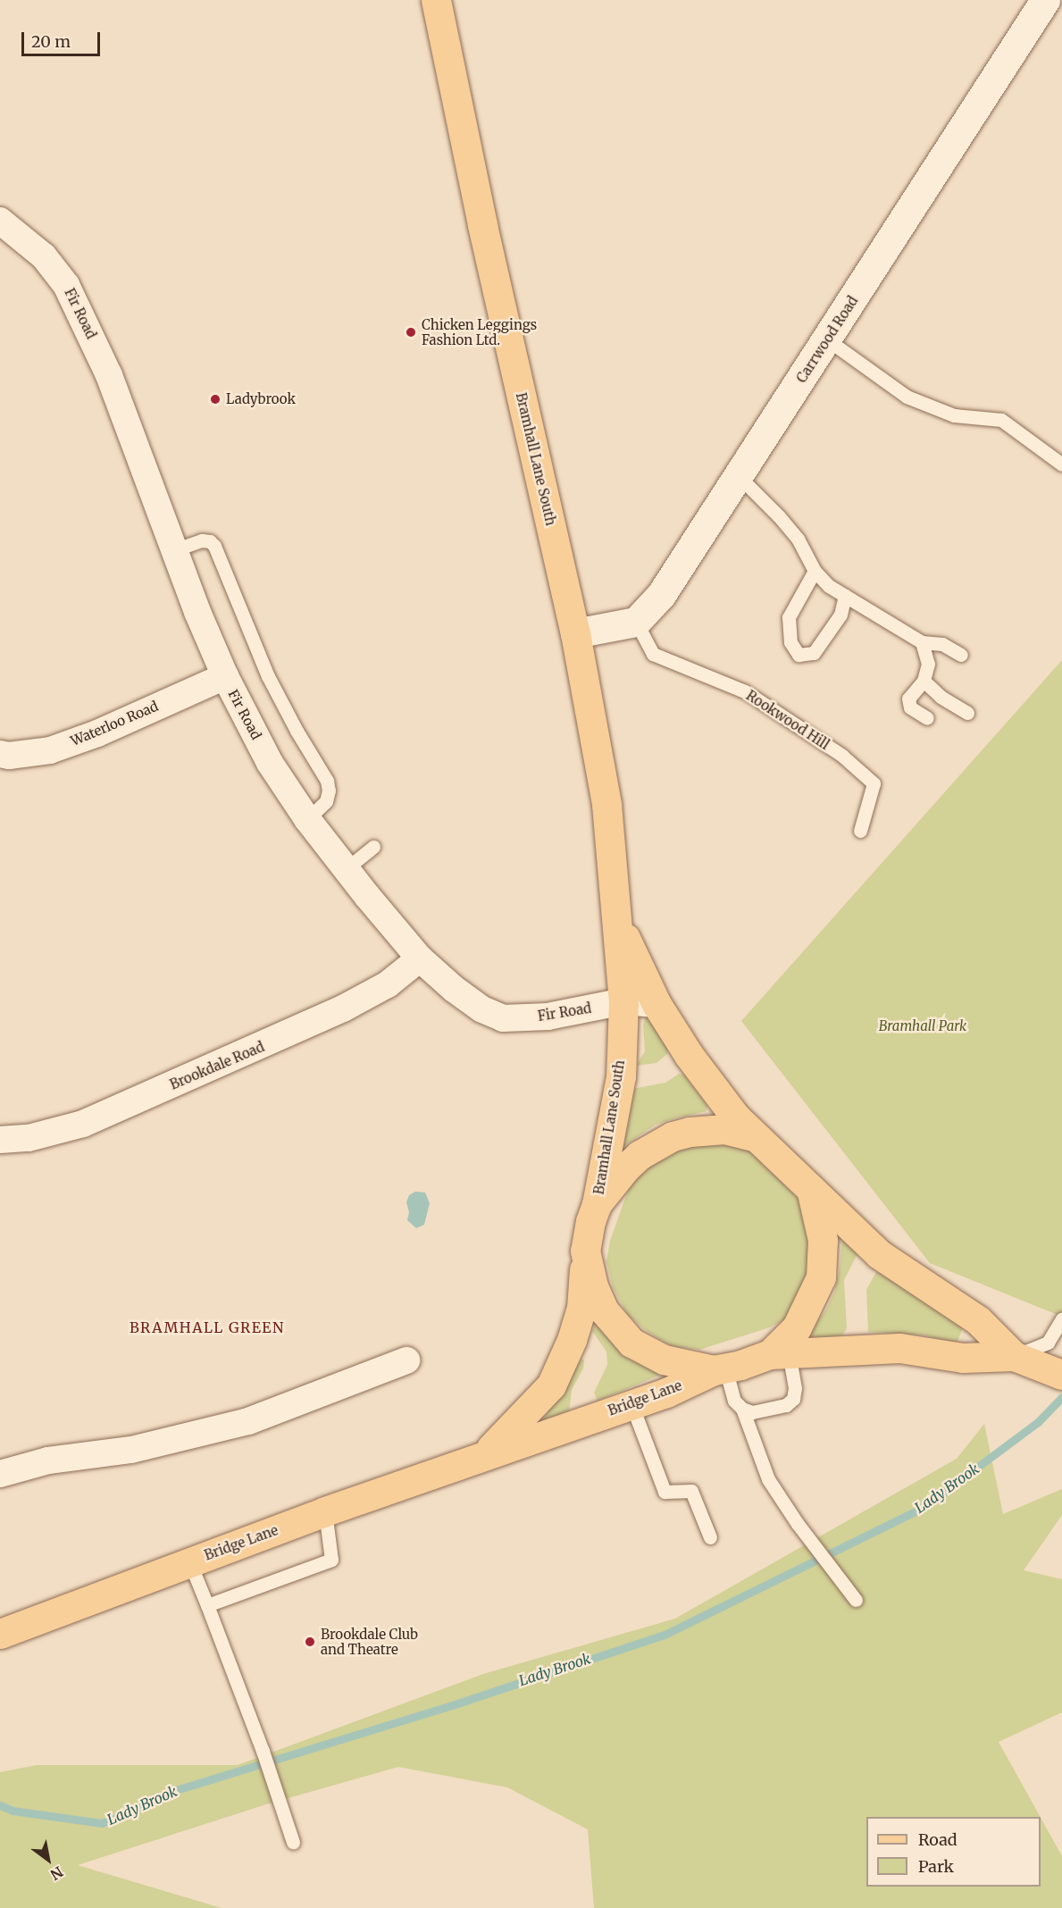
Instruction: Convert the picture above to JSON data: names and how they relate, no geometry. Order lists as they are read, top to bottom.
{
  "streets": {
    "main road": ["Bramhall Lane South", "Bridge Lane"],
    "street": [
      "Fir Road",
      "Carrwood Road",
      "Waterloo Road",
      "Brookdale Road"
    ],
    "lane": ["Rookwood Hill"]
  },
  "crossings": [
    ["Fir Road", "Bramhall Lane South"],
    ["Fir Road", "Waterloo Road"],
    ["Fir Road", "Brookdale Road"],
    ["Carrwood Road", "Rookwood Hill"],
    ["Bramhall Lane South", "Bridge Lane"]
  ],
  "districts": ["BRAMHALL GREEN"],
  "water": ["Lady Brook"],
  "parks": ["Bramhall Park"],
  "places": ["Chicken Leggings Fashion Ltd.", "Ladybrook", "Brookdale Club and Theatre"],
  "legend": ["Road", "Park"],
  "scale_bar": "20 m",
  "north": "bottom right"
}
